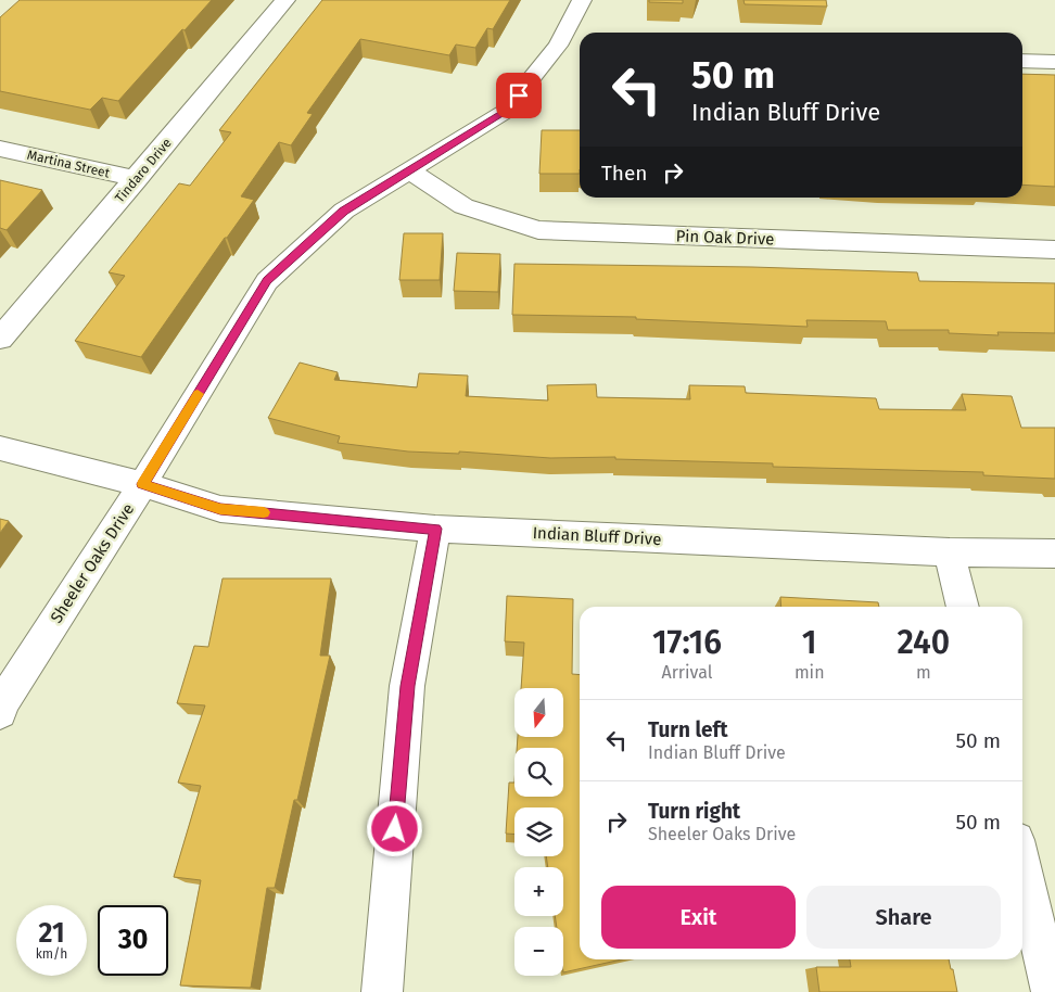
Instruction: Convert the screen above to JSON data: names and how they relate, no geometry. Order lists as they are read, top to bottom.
{
  "streets": {
    "street": [
      "Martina Street",
      "Tindaro Drive",
      "Pin Oak Drive",
      "Indian Bluff Drive",
      "Sheeler Oaks Drive"
    ]
  },
  "crossings": [
    ["Martina Street", "Tindaro Drive"],
    ["Pin Oak Drive", "Sheeler Oaks Drive"],
    ["Indian Bluff Drive", "Sheeler Oaks Drive"]
  ],
  "north": "bottom",
  "page": {
    "turn": ["50 m", "Indian Bluff Drive"],
    "then": "Then",
    "eta": [
      "17:16",
      "Arrival",
      "1",
      "min",
      "240",
      "m"
    ],
    "map_buttons": ["+", "−"],
    "list": [
      {
        "name": "Turn left",
        "note": "Indian Bluff Drive",
        "value": "50 m"
      },
      {
        "name": "Turn right",
        "note": "Sheeler Oaks Drive",
        "value": "50 m"
      }
    ],
    "buttons": ["Exit", "Share"],
    "speed": "21 km/h",
    "limit": "30"
  }
}
